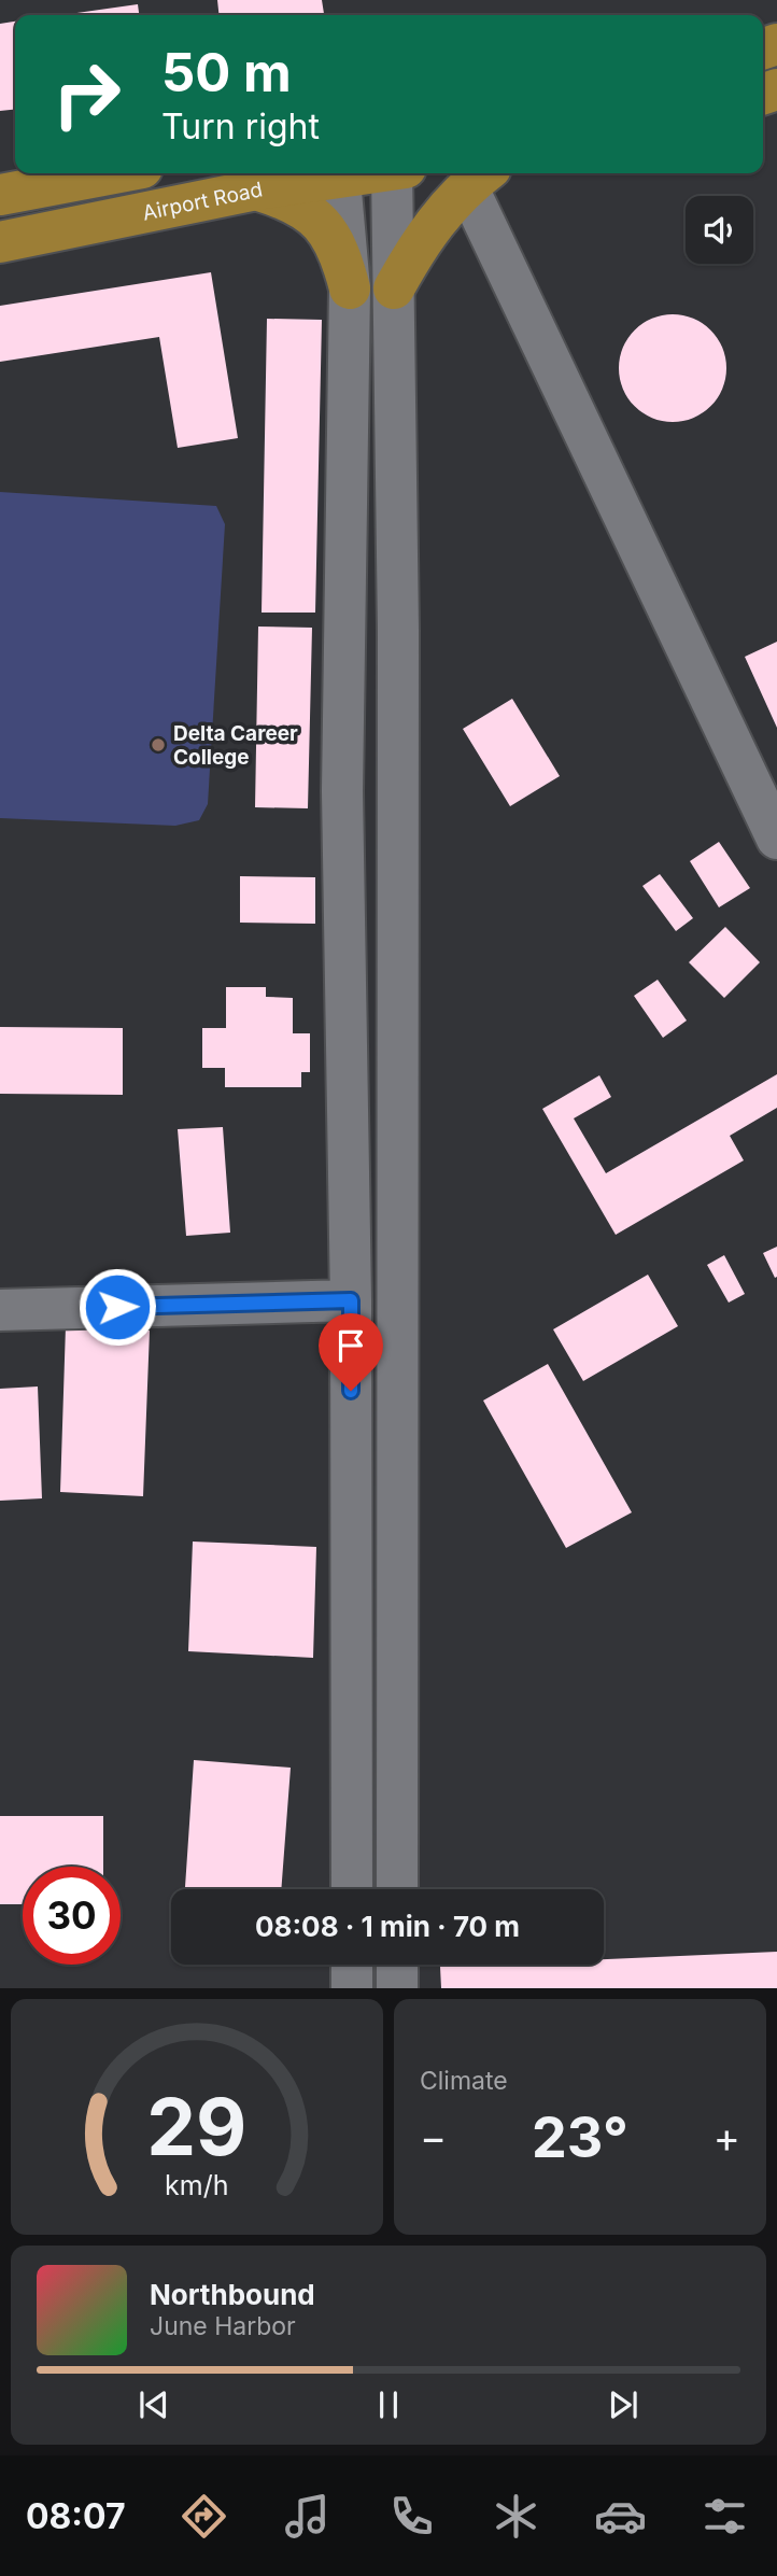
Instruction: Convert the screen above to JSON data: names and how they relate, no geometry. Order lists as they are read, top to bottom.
{
  "streets": {
    "main road": ["Airport Road"]
  },
  "places": ["Delta Career College"],
  "page": {
    "turn": ["50 m", "Turn right"],
    "limit": "30",
    "trip": "08:08 · 1 min · 70 m",
    "tile": "Climate",
    "heat": ["−", "23°", "+"],
    "song": ["Northbound", "June Harbor"],
    "tabs": "08:07",
    "gauge": ["29", "km/h"]
  }
}
